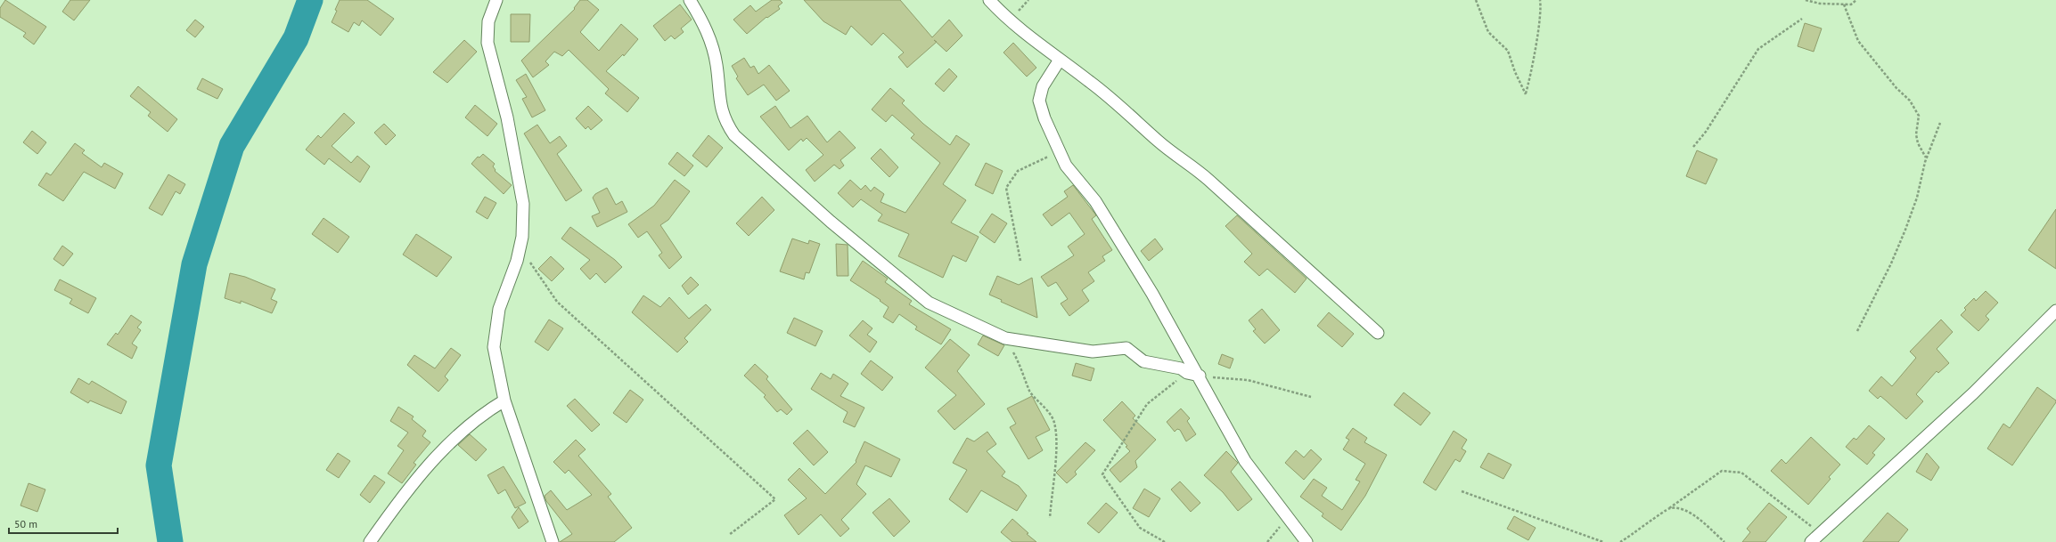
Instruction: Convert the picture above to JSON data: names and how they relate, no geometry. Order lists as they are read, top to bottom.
{
  "scale_bar": "50 m"
}
